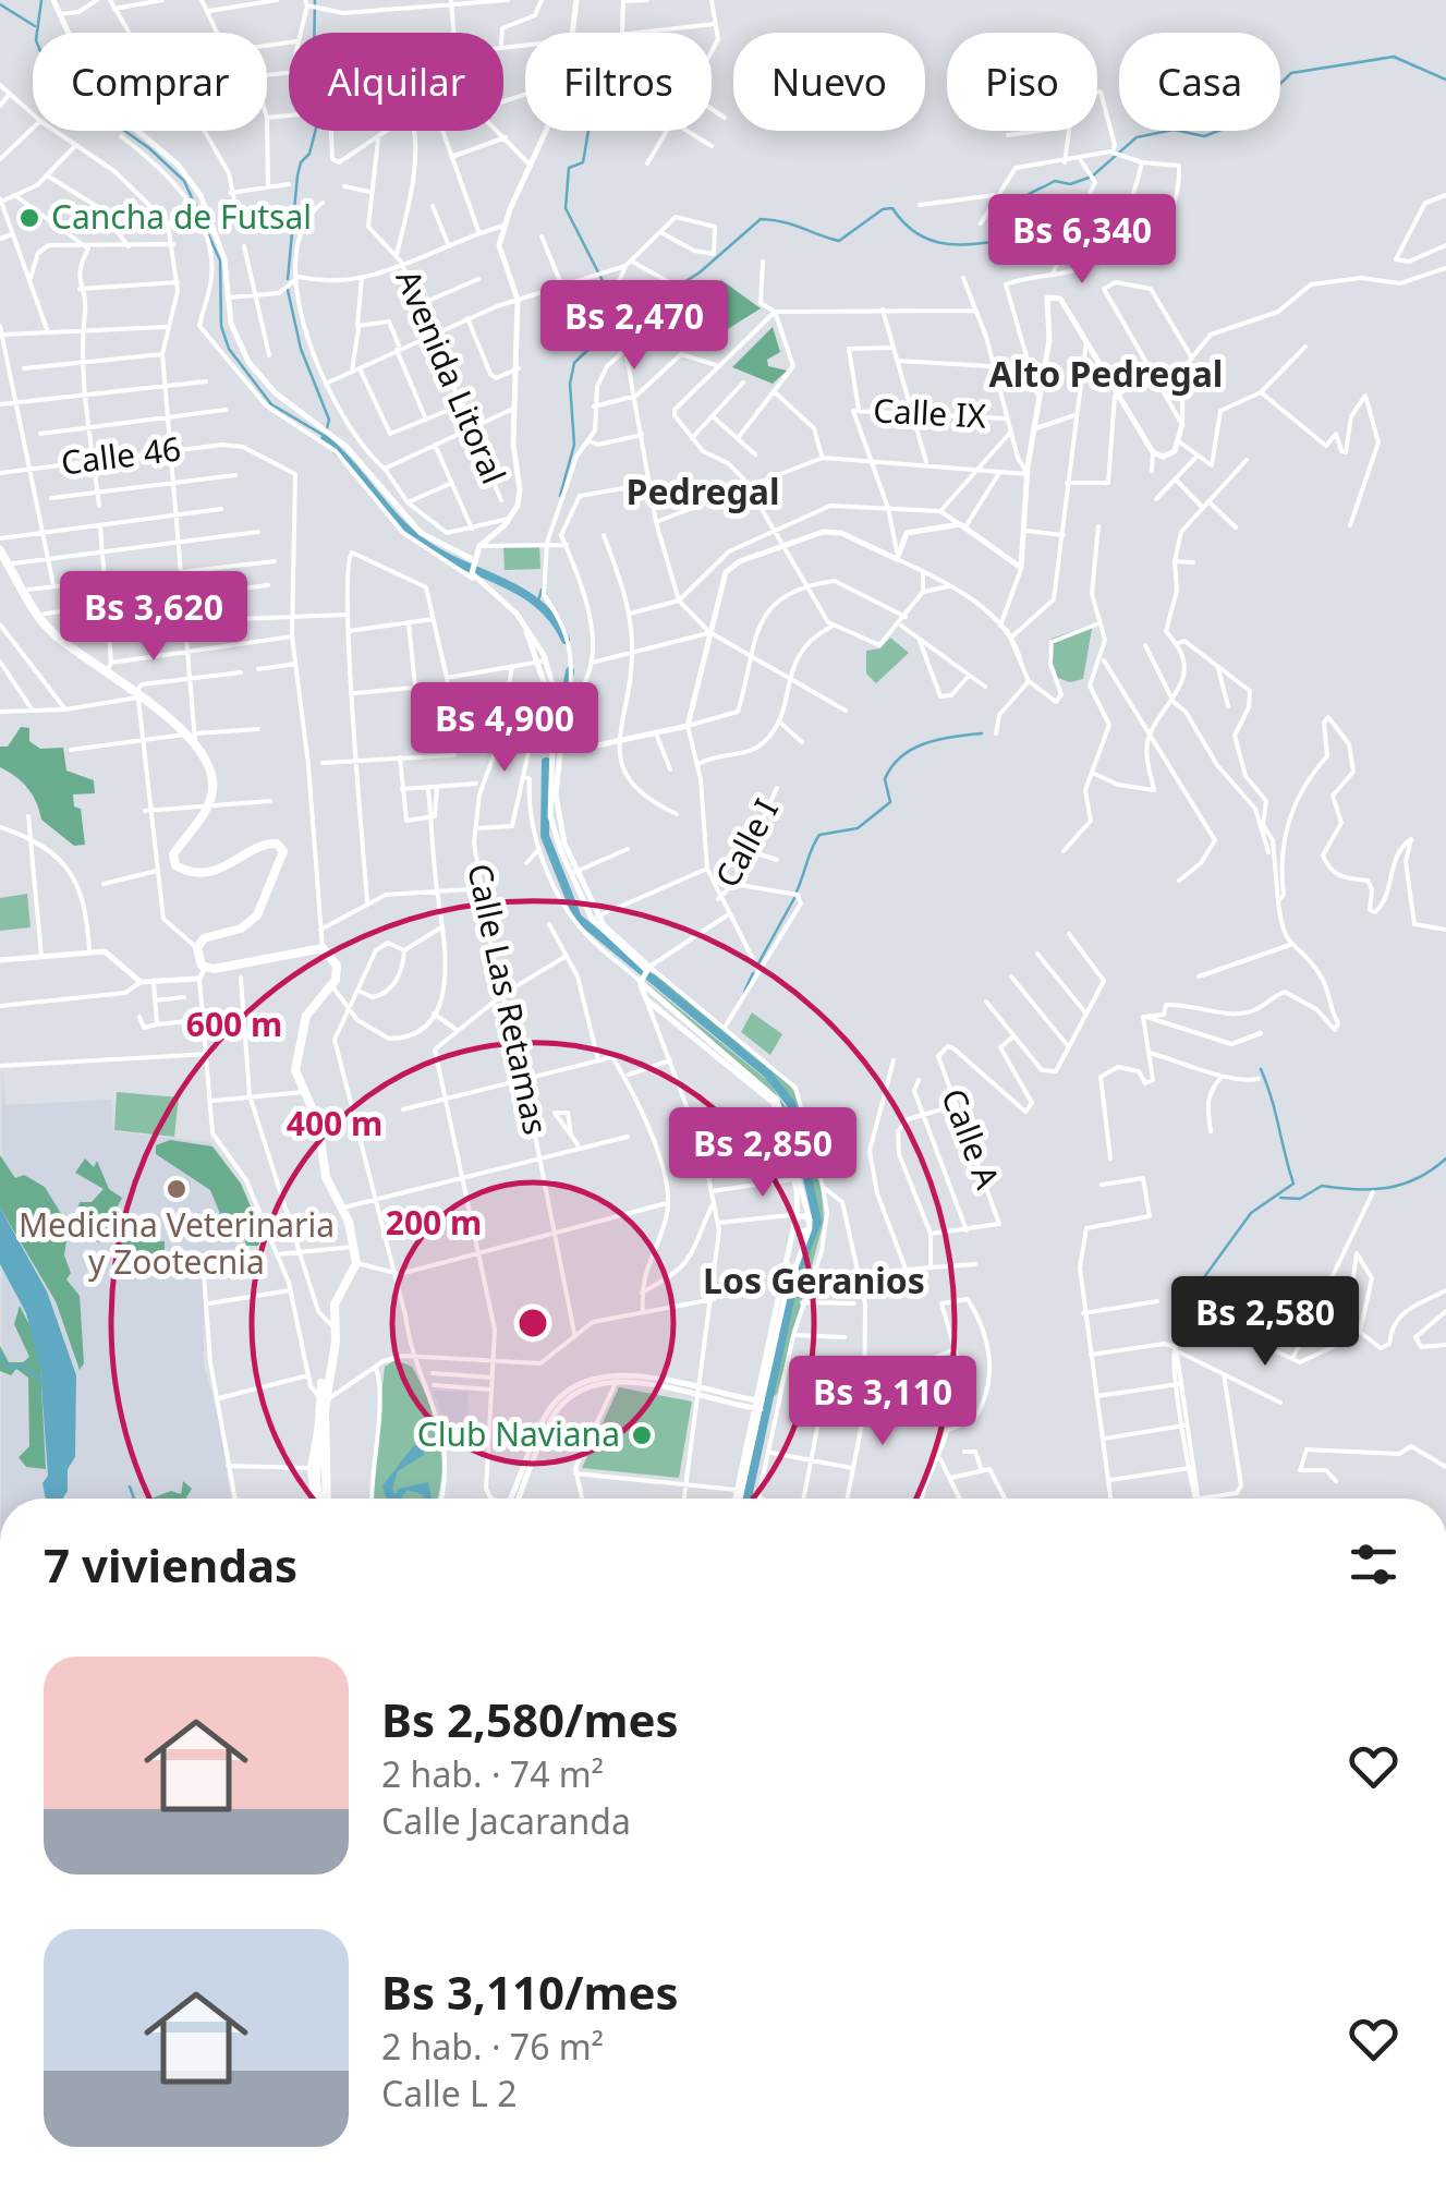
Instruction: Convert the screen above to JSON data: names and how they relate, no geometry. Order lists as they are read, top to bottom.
{
  "streets": {
    "street": [
      "Avenida Litoral",
      "Calle IX",
      "Calle 46",
      "Calle I",
      "Calle Las Retamas",
      "Calle A"
    ]
  },
  "districts": ["Alto Pedregal", "Pedregal", "Los Geranios"],
  "places": ["Cancha de Futsal", "Medicina Veterinaria y Zootecnia", "Club Naviana"],
  "page": {
    "chip": [
      "Comprar",
      "Alquilar",
      "Filtros",
      "Nuevo",
      "Piso",
      "Casa"
    ],
    "price": [
      "Bs 6,340",
      "Bs 2,470",
      "Bs 3,620",
      "Bs 4,900",
      "Bs 2,850",
      "Bs 2,580",
      "Bs 3,110"
    ],
    "heading": "7 viviendas",
    "list": [
      {
        "name": "Bs 2,580/mes",
        "note": "2 hab. · 74 m² · Calle Jacaranda"
      },
      {
        "name": "Bs 3,110/mes",
        "note": "2 hab. · 76 m² · Calle L 2"
      }
    ]
  },
  "rings": ["600 m", "400 m", "200 m"]
}
